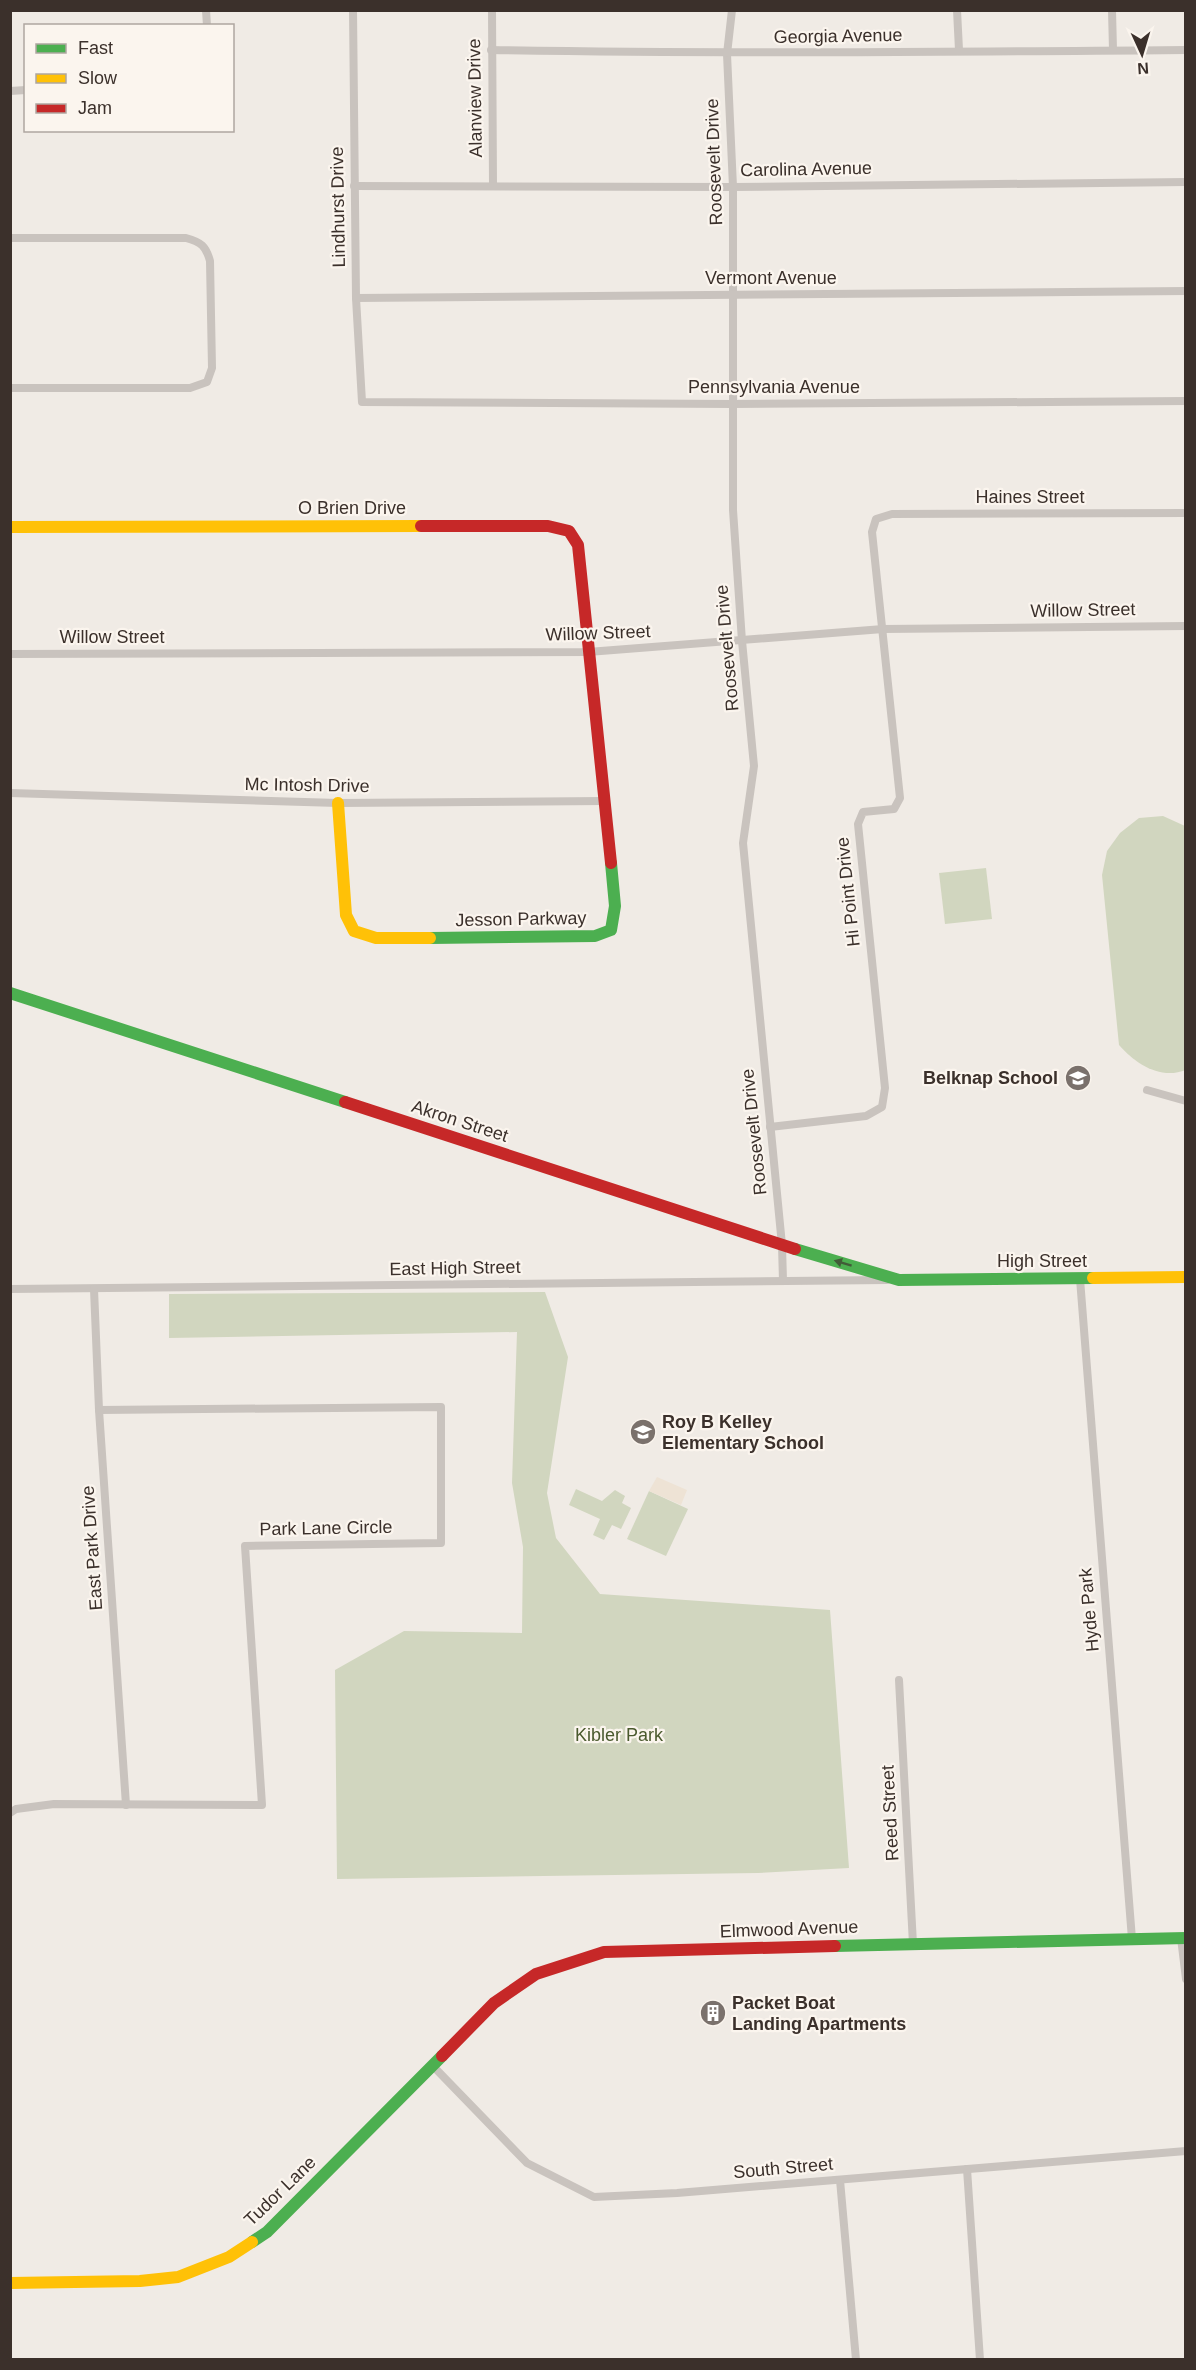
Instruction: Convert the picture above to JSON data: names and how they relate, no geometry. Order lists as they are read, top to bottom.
{
  "streets": {
    "street": [
      "Georgia Avenue",
      "Alanview Drive",
      "Roosevelt Drive",
      "Carolina Avenue",
      "Lindhurst Drive",
      "Vermont Avenue",
      "Pennsylvania Avenue",
      "Haines Street",
      "O Brien Drive",
      "Willow Street",
      "Mc Intosh Drive",
      "Hi Point Drive",
      "Jesson Parkway",
      "Akron Street",
      "High Street",
      "East High Street",
      "Park Lane Circle",
      "East Park Drive",
      "Hyde Park",
      "Reed Street",
      "Elmwood Avenue",
      "South Street",
      "Tudor Lane"
    ]
  },
  "crossings": [
    ["Georgia Avenue", "Alanview Drive"],
    ["Georgia Avenue", "Roosevelt Drive"],
    ["Alanview Drive", "Carolina Avenue"],
    ["Roosevelt Drive", "Carolina Avenue"],
    ["Roosevelt Drive", "Vermont Avenue"],
    ["Roosevelt Drive", "Pennsylvania Avenue"],
    ["Roosevelt Drive", "Willow Street"],
    ["Roosevelt Drive", "Hi Point Drive"],
    ["Roosevelt Drive", "Akron Street"],
    ["Roosevelt Drive", "East High Street"],
    ["Carolina Avenue", "Lindhurst Drive"],
    ["Lindhurst Drive", "Vermont Avenue"],
    ["Lindhurst Drive", "Pennsylvania Avenue"],
    ["Haines Street", "Hi Point Drive"],
    ["O Brien Drive", "Willow Street"],
    ["O Brien Drive", "Jesson Parkway"],
    ["Willow Street", "Hi Point Drive"],
    ["Willow Street", "Jesson Parkway"],
    ["Mc Intosh Drive", "Jesson Parkway"],
    ["Akron Street", "High Street"],
    ["Akron Street", "East High Street"],
    ["High Street", "East High Street"],
    ["High Street", "Hyde Park"],
    ["East High Street", "East Park Drive"],
    ["Park Lane Circle", "East Park Drive"],
    ["Hyde Park", "Elmwood Avenue"],
    ["Reed Street", "Elmwood Avenue"],
    ["Elmwood Avenue", "South Street"],
    ["Elmwood Avenue", "Tudor Lane"],
    ["South Street", "Tudor Lane"]
  ],
  "parks": ["Kibler Park"],
  "places": {
    "school or university": ["Belknap School", "Roy B Kelley Elementary School"],
    "building": ["Packet Boat Landing Apartments"]
  },
  "legend": ["Fast", "Slow", "Jam"],
  "north": "bottom"
}
